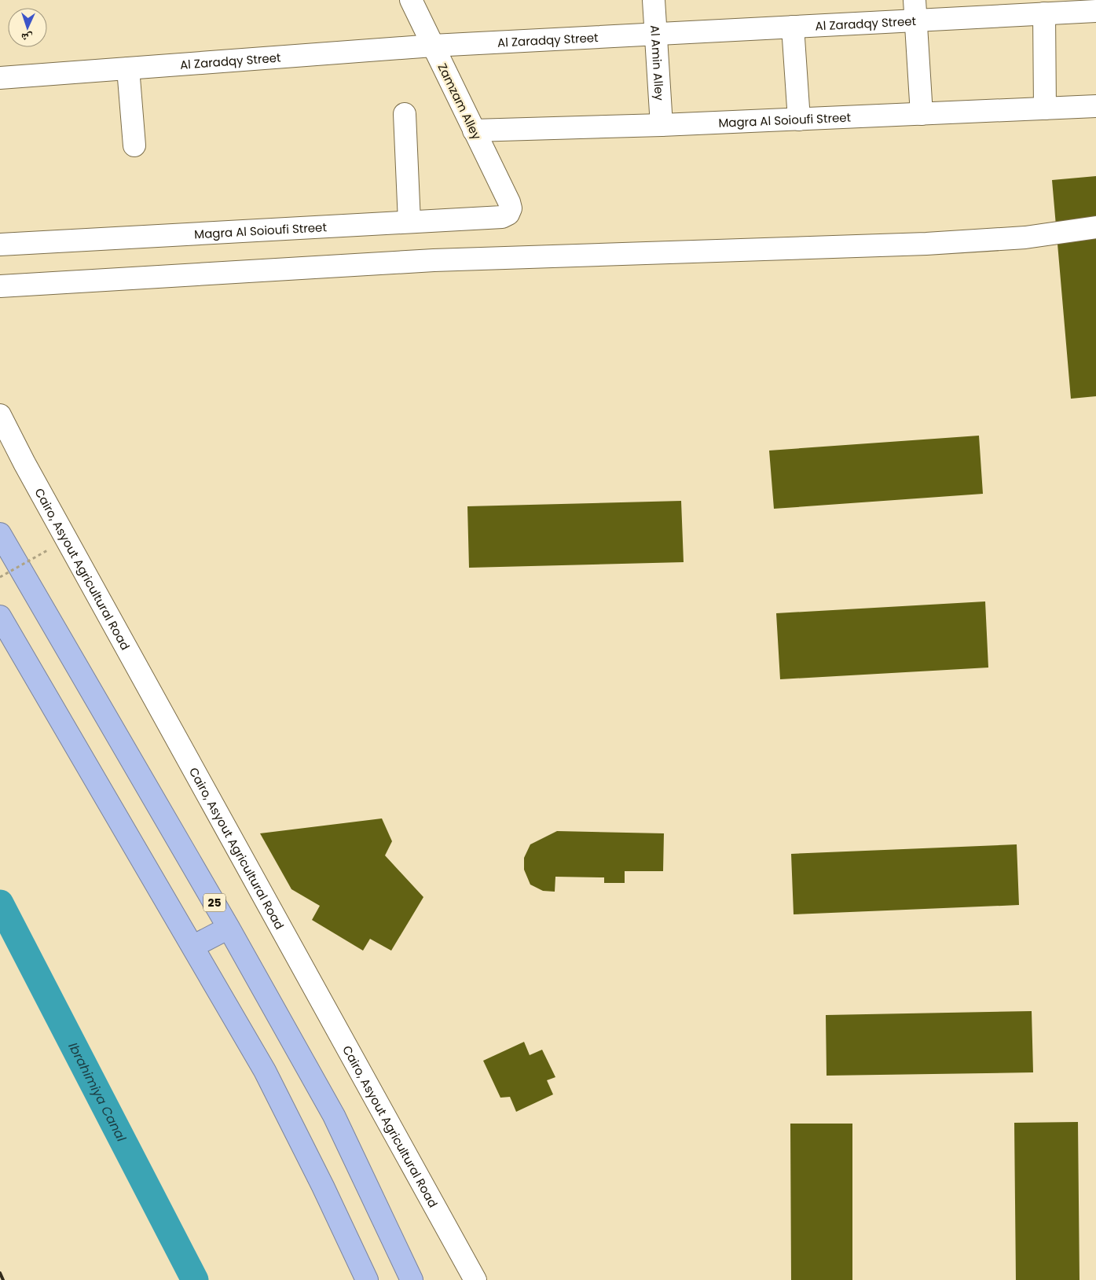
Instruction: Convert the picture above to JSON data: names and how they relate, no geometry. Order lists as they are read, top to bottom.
{
  "streets": {
    "highway": ["25"],
    "street": [
      "Al Zaradqy Street",
      "Al Amin Alley",
      "Zamzam Alley",
      "Magra Al Soioufi Street",
      "Cairo, Asyout Agricultural Road"
    ]
  },
  "crossings": [
    ["Al Zaradqy Street", "Al Amin Alley"],
    ["Al Zaradqy Street", "Zamzam Alley"],
    ["Al Amin Alley", "Magra Al Soioufi Street"],
    ["Zamzam Alley", "Magra Al Soioufi Street"]
  ],
  "water": ["Ibrahimiya Canal"],
  "north": "bottom"
}
